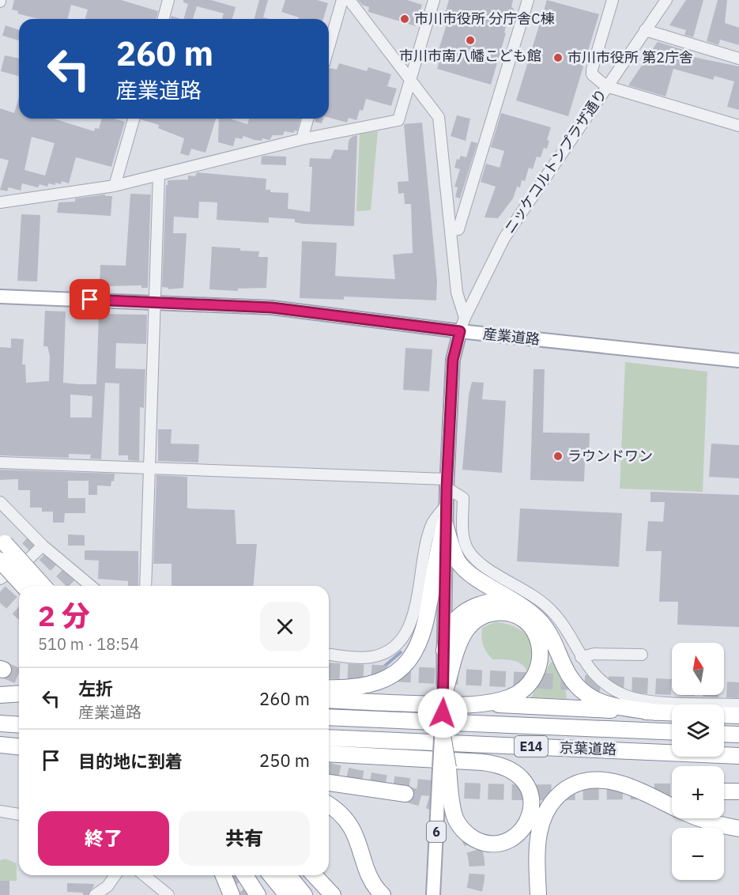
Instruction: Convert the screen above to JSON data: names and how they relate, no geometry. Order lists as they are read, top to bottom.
{
  "streets": {
    "highway": ["E14", "京葉道路"],
    "main road": ["産業道路", "6"],
    "street": ["ニッケコルトンプラザ通り"]
  },
  "crossings": [
    ["ニッケコルトンプラザ通り", "産業道路"]
  ],
  "places": [
    "市川市役所 分庁舎C棟",
    "市川市南八幡こども館",
    "市川市役所 第2庁舎",
    "ラウンドワン"
  ],
  "north": "top",
  "page": {
    "turn": ["260 m", "産業道路"],
    "heading": ["2 分", "510 m · 18:54"],
    "map_buttons": ["+", "−"],
    "list": [
      {
        "name": "左折",
        "note": "産業道路",
        "value": "260 m"
      },
      {
        "name": "目的地に到着",
        "value": "250 m"
      }
    ],
    "buttons": ["終了", "共有"]
  }
}
